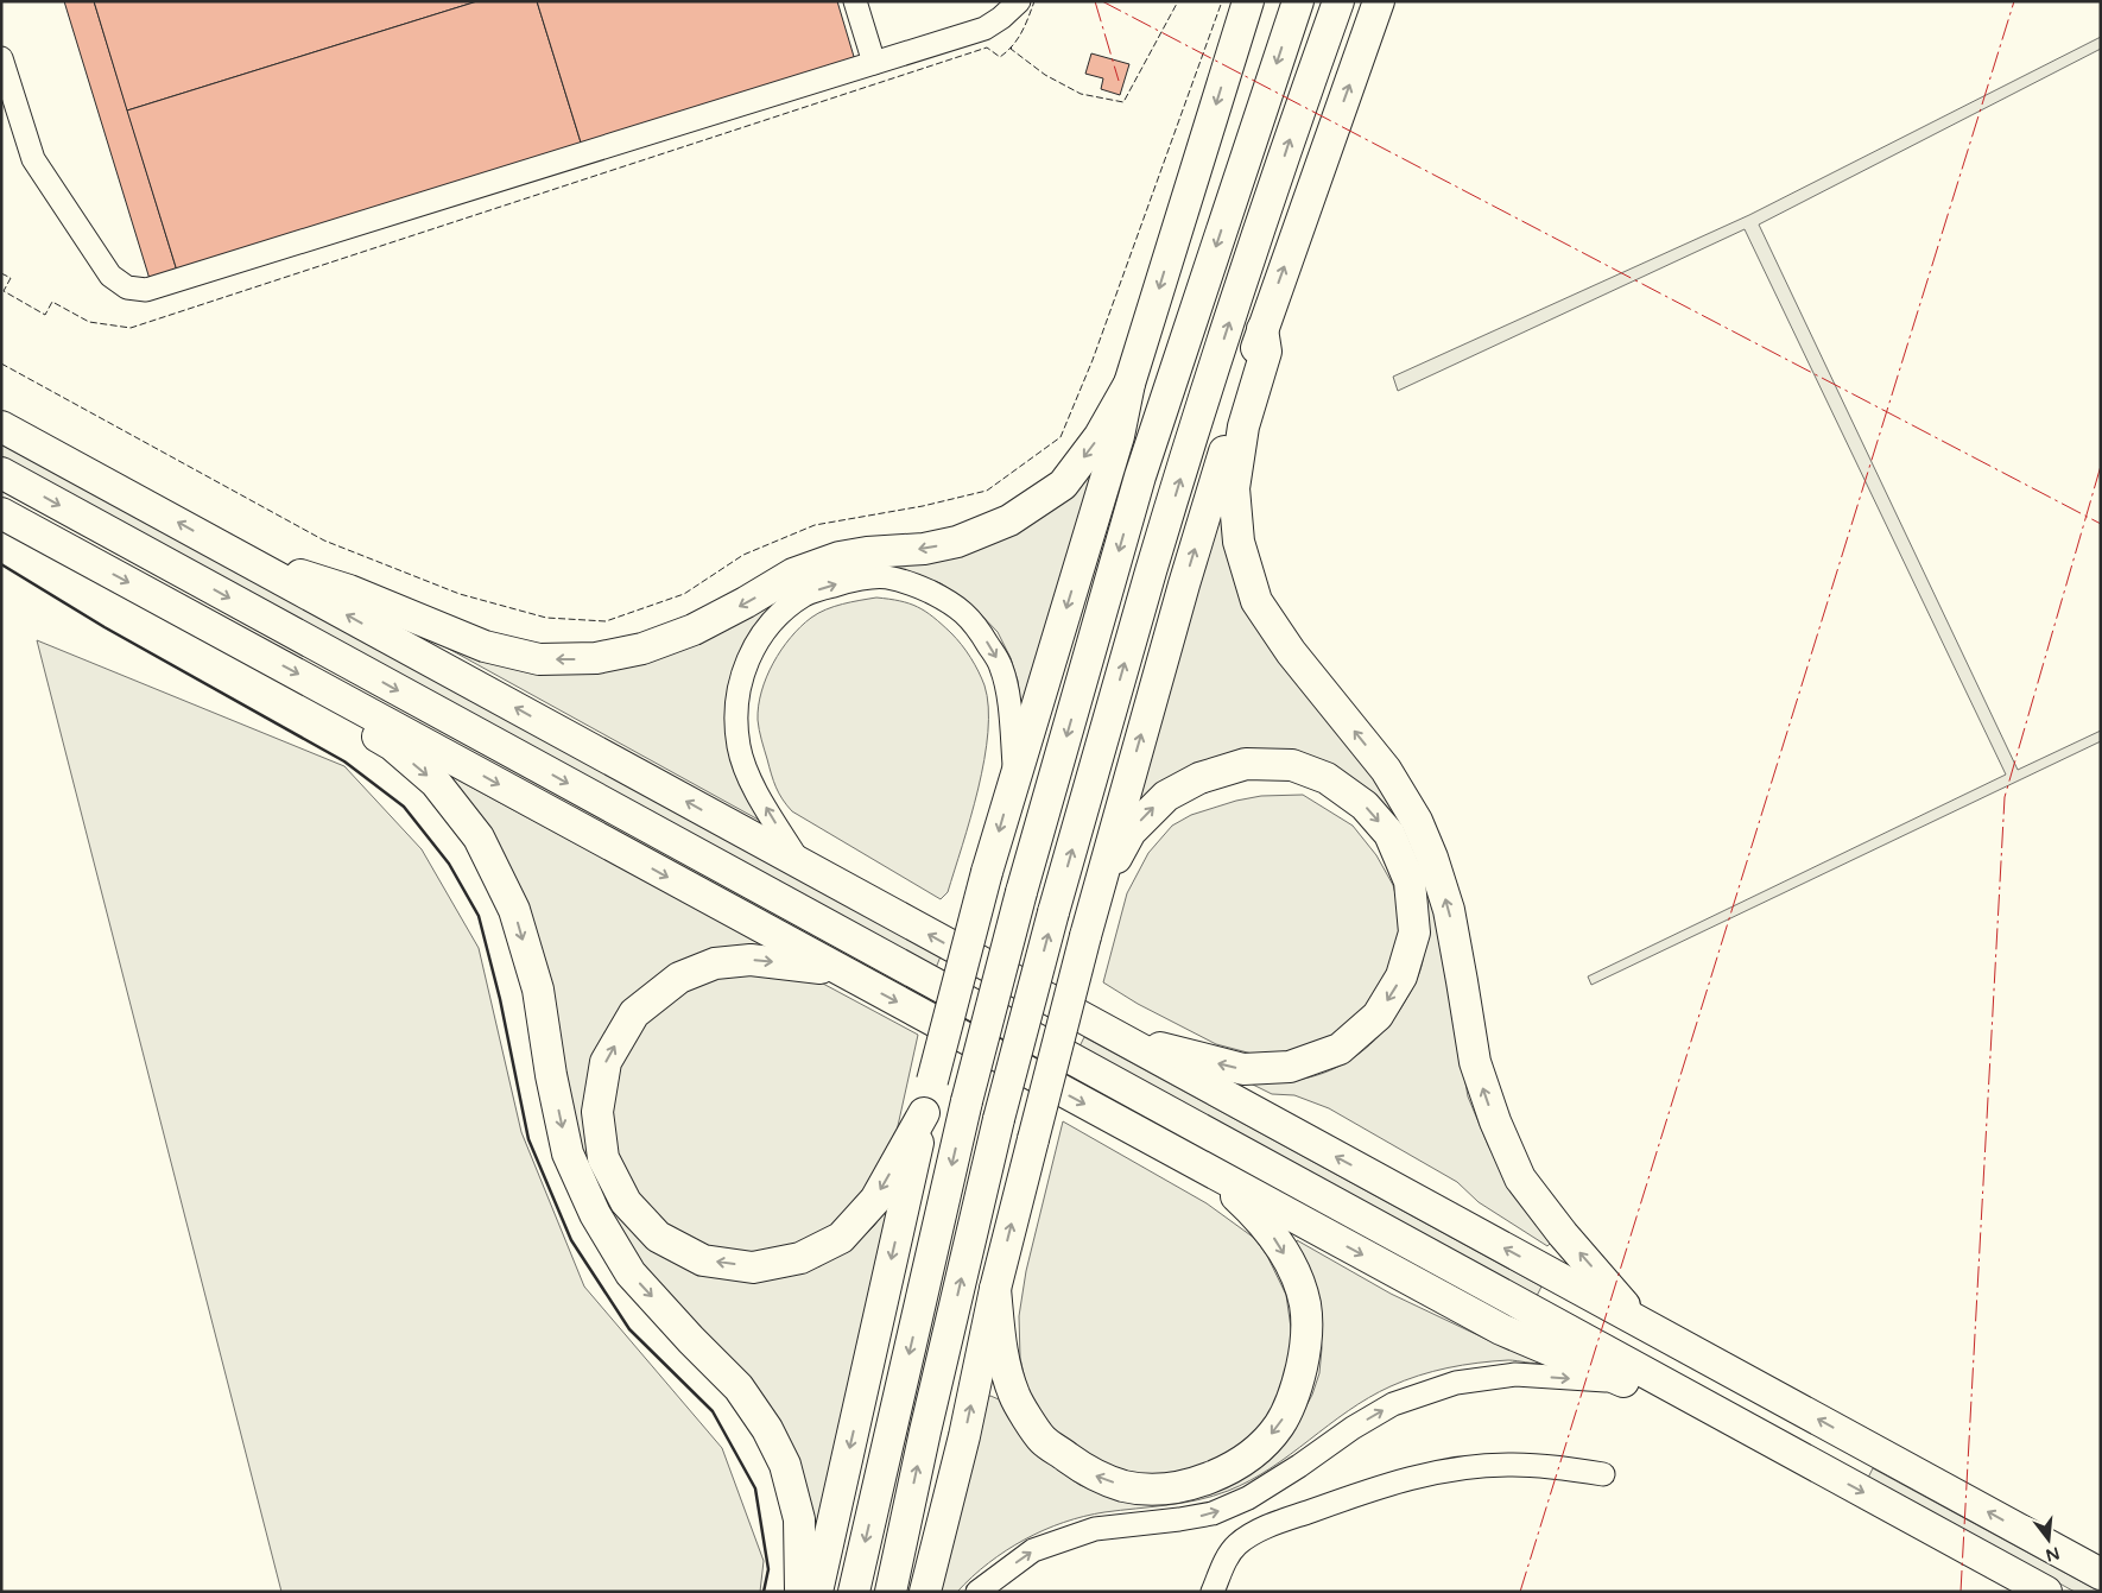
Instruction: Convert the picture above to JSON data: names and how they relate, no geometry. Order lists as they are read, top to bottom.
{
  "north": "bottom"
}
